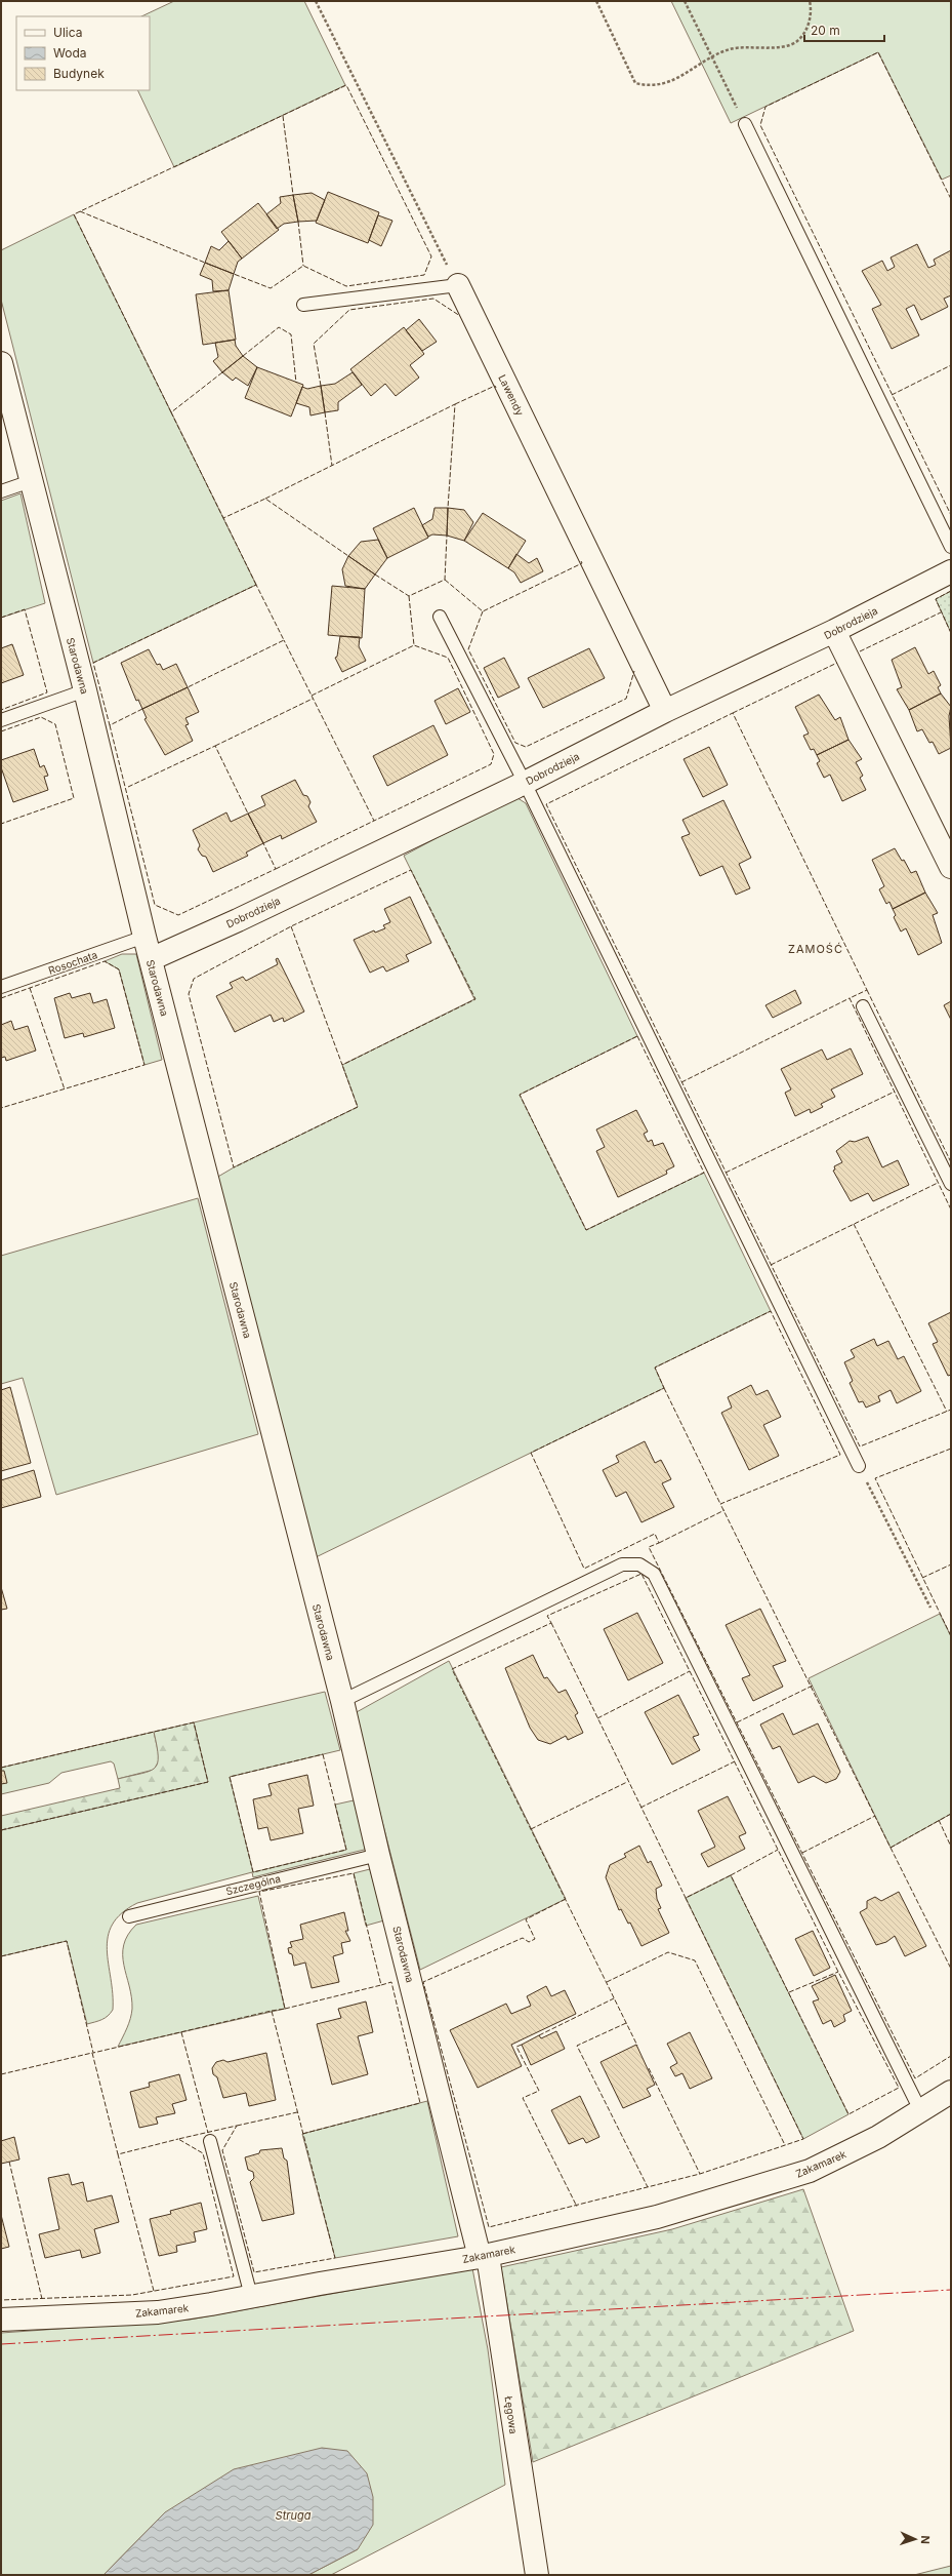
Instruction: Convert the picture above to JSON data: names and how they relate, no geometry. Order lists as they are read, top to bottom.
{
  "streets": {
    "street": [
      "Lawendy",
      "Dobrodzieja",
      "Starodawna",
      "Zakamarek",
      "Łęgowa"
    ],
    "lane": ["Rosochata", "Szczególna"]
  },
  "crossings": [
    ["Lawendy", "Dobrodzieja"],
    ["Dobrodzieja", "Starodawna"],
    ["Starodawna", "Rosochata"],
    ["Starodawna", "Szczególna"],
    ["Starodawna", "Zakamarek"],
    ["Starodawna", "Łęgowa"],
    ["Zakamarek", "Łęgowa"]
  ],
  "districts": ["ZAMOŚĆ"],
  "water": ["Struga"],
  "legend": ["Ulica", "Woda", "Budynek"],
  "scale_bar": "20 m",
  "north": "right"
}
